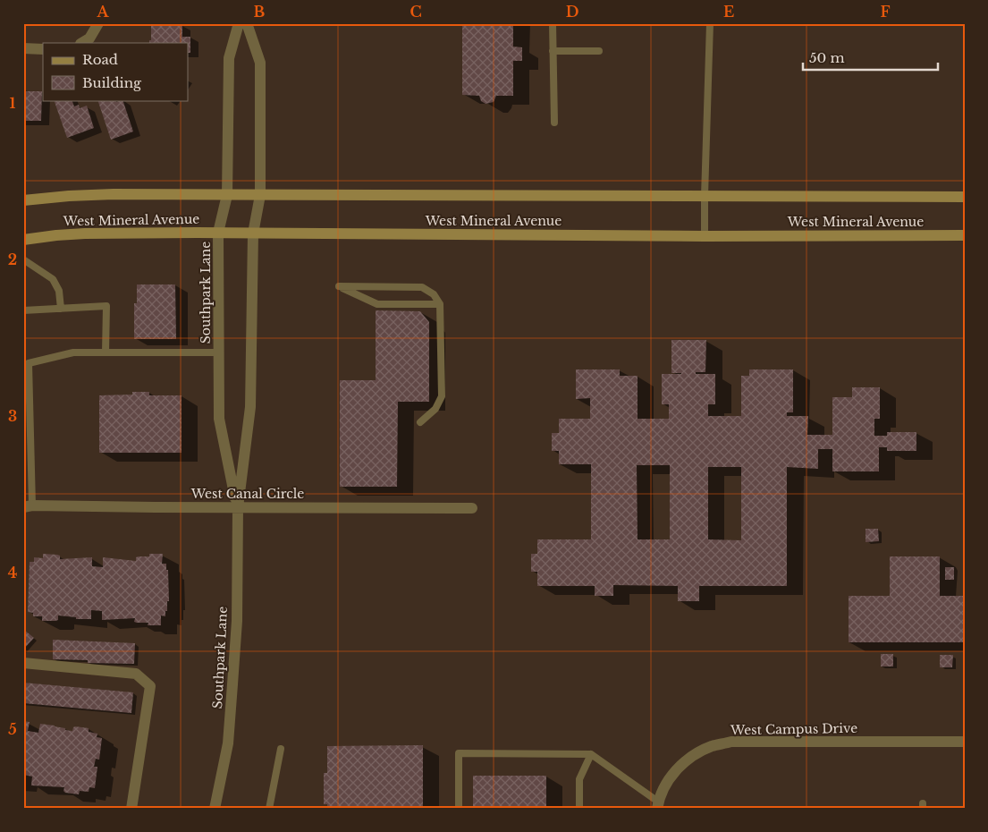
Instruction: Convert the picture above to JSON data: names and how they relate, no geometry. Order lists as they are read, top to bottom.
{
  "streets": {
    "main road": ["West Mineral Avenue"],
    "street": ["Southpark Lane", "West Canal Circle", "West Campus Drive"]
  },
  "crossings": [
    ["West Mineral Avenue", "Southpark Lane"],
    ["Southpark Lane", "West Canal Circle"]
  ],
  "legend": ["Road", "Building"],
  "scale_bar": "50 m",
  "grid": {
    "columns": [
      "A",
      "B",
      "C",
      "D",
      "E",
      "F"
    ],
    "rows": [
      "1",
      "2",
      "3",
      "4",
      "5"
    ]
  }
}
